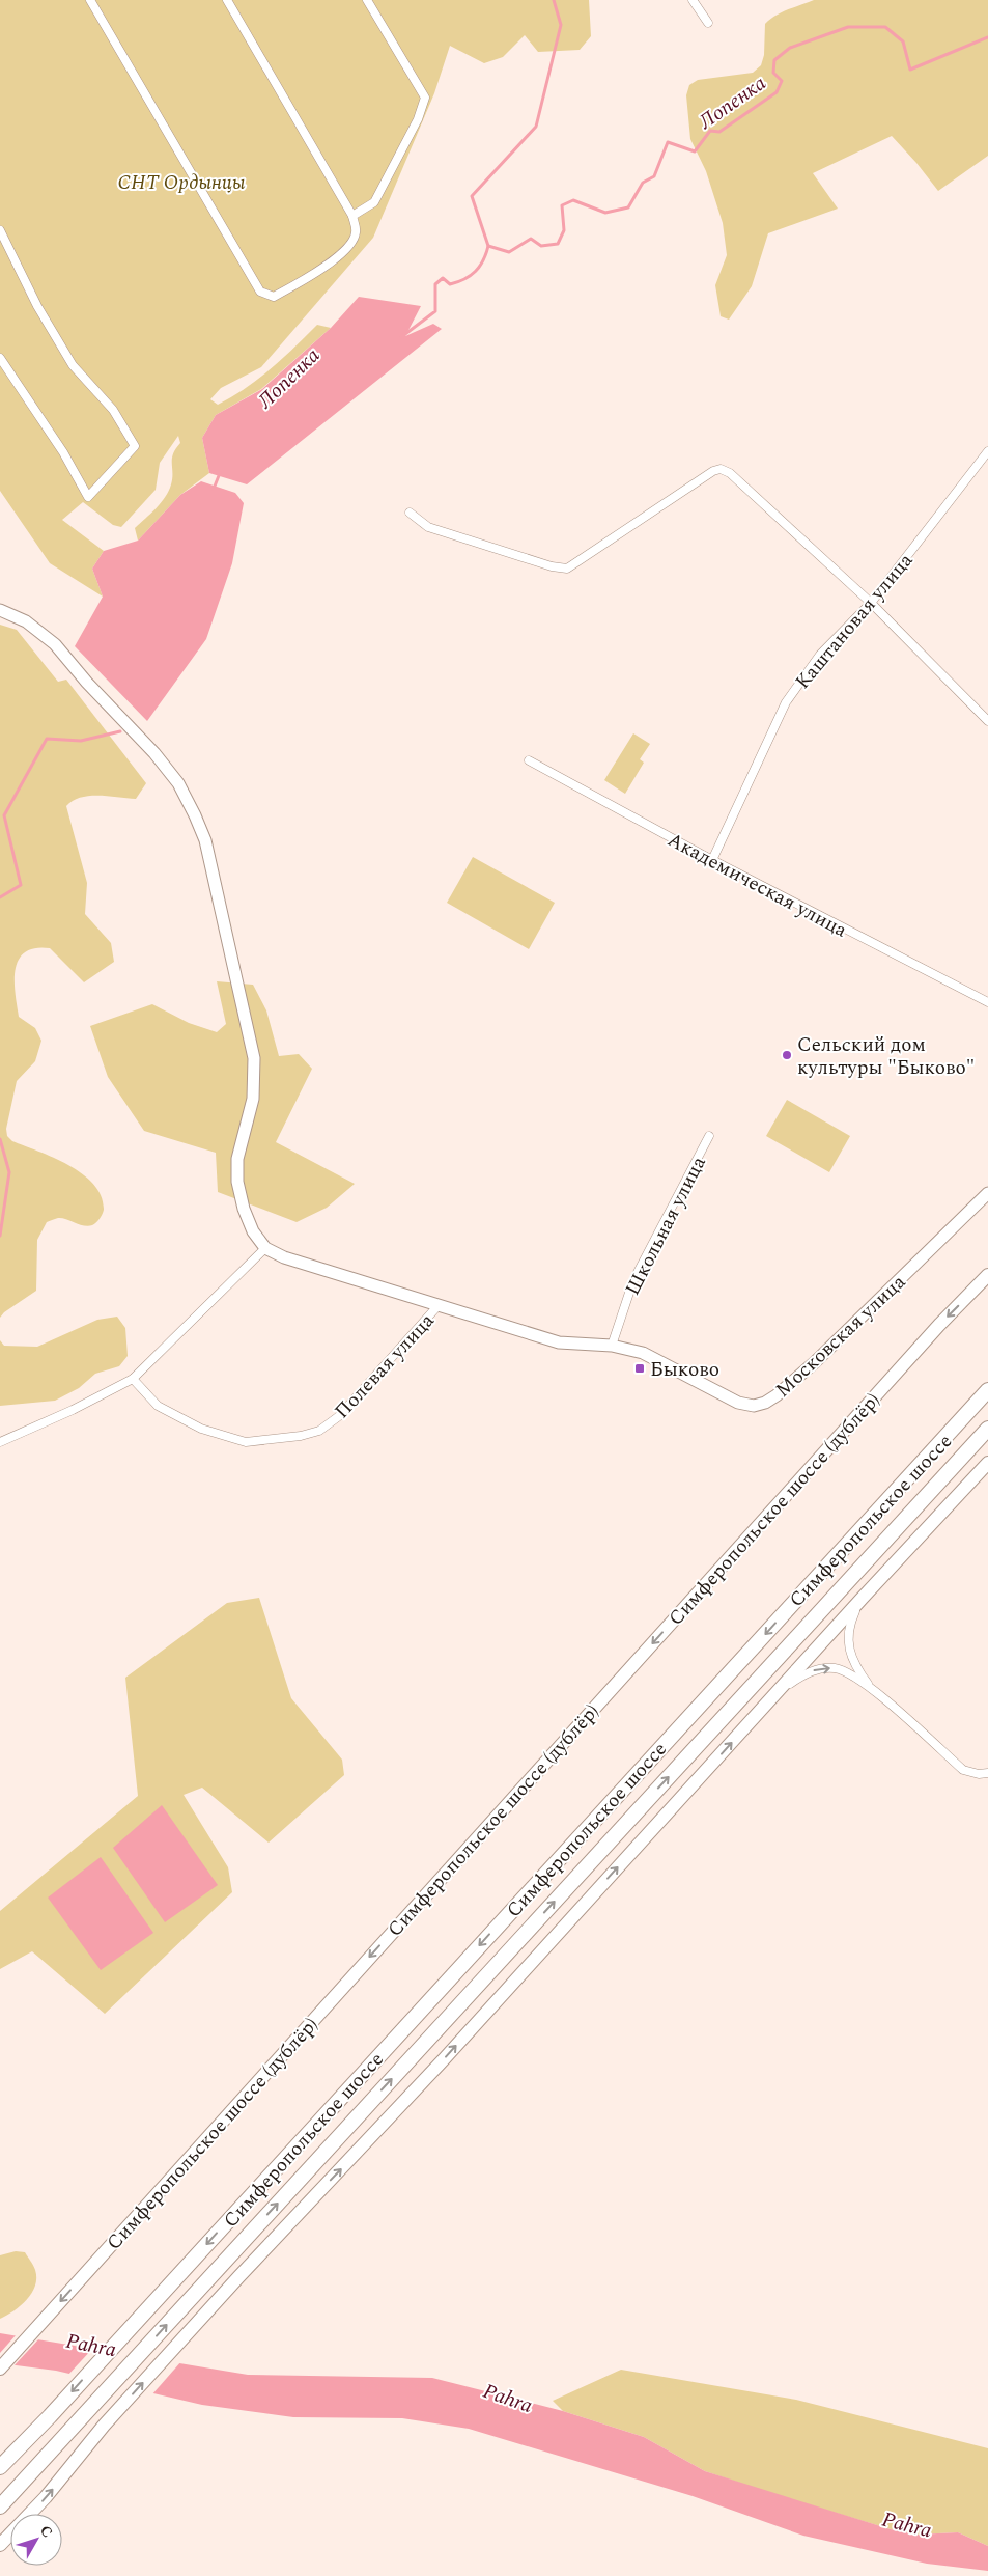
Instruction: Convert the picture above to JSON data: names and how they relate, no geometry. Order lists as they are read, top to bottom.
{
  "streets": {
    "highway": ["Симферопольское шоссе"],
    "main road": ["Симферопольское шоссе (дублёр)"],
    "street": [
      "Каштановая улица",
      "Академическая улица",
      "Школьная улица",
      "Московская улица",
      "Полевая улица"
    ]
  },
  "crossings": [
    ["Каштановая улица", "Академическая улица"],
    ["Школьная улица", "Московская улица"],
    ["Московская улица", "Полевая улица"]
  ],
  "one_way": ["Симферопольское шоссе (дублёр)"],
  "water": ["Лопенка", "Pahra"],
  "parks": ["СНТ Ордынцы"],
  "places": {
    "other": ["Сельский дом культуры \"Быково\""],
    "transit": ["Быково"]
  },
  "north": "top right"
}
